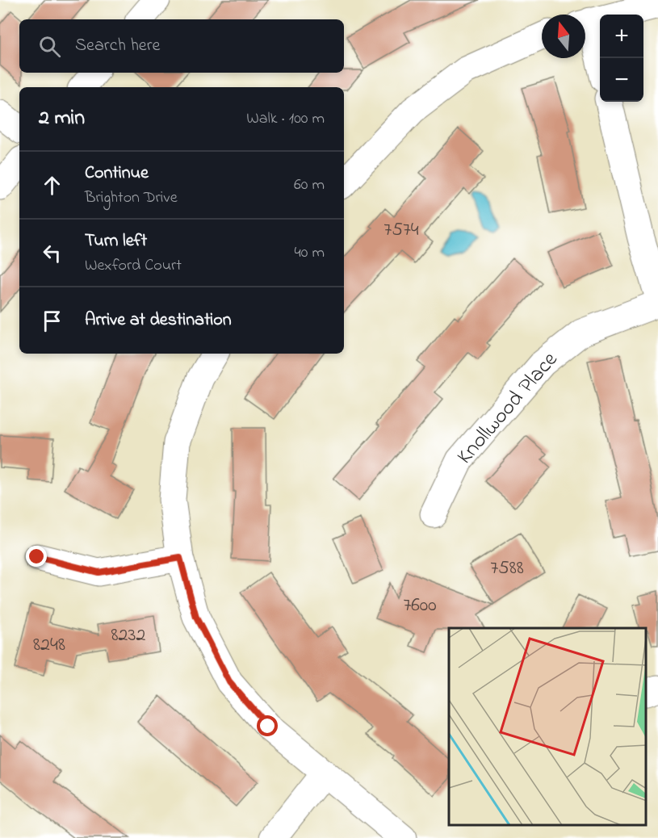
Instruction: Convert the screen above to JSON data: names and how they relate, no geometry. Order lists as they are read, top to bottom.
{
  "streets": {
    "street": ["Knollwood Place"]
  },
  "house_numbers": [
    "7574",
    "7588",
    "7600",
    "8232",
    "8248"
  ],
  "north": "top",
  "page": {
    "map_buttons": ["+", "−"],
    "search": "Search here",
    "heading": ["2 min", "Walk · 100 m"],
    "list": [
      ["Continue", "Brighton Drive", "60 m"],
      ["Turn left", "Wexford Court", "40 m"],
      "Arrive at destination"
    ]
  }
}
